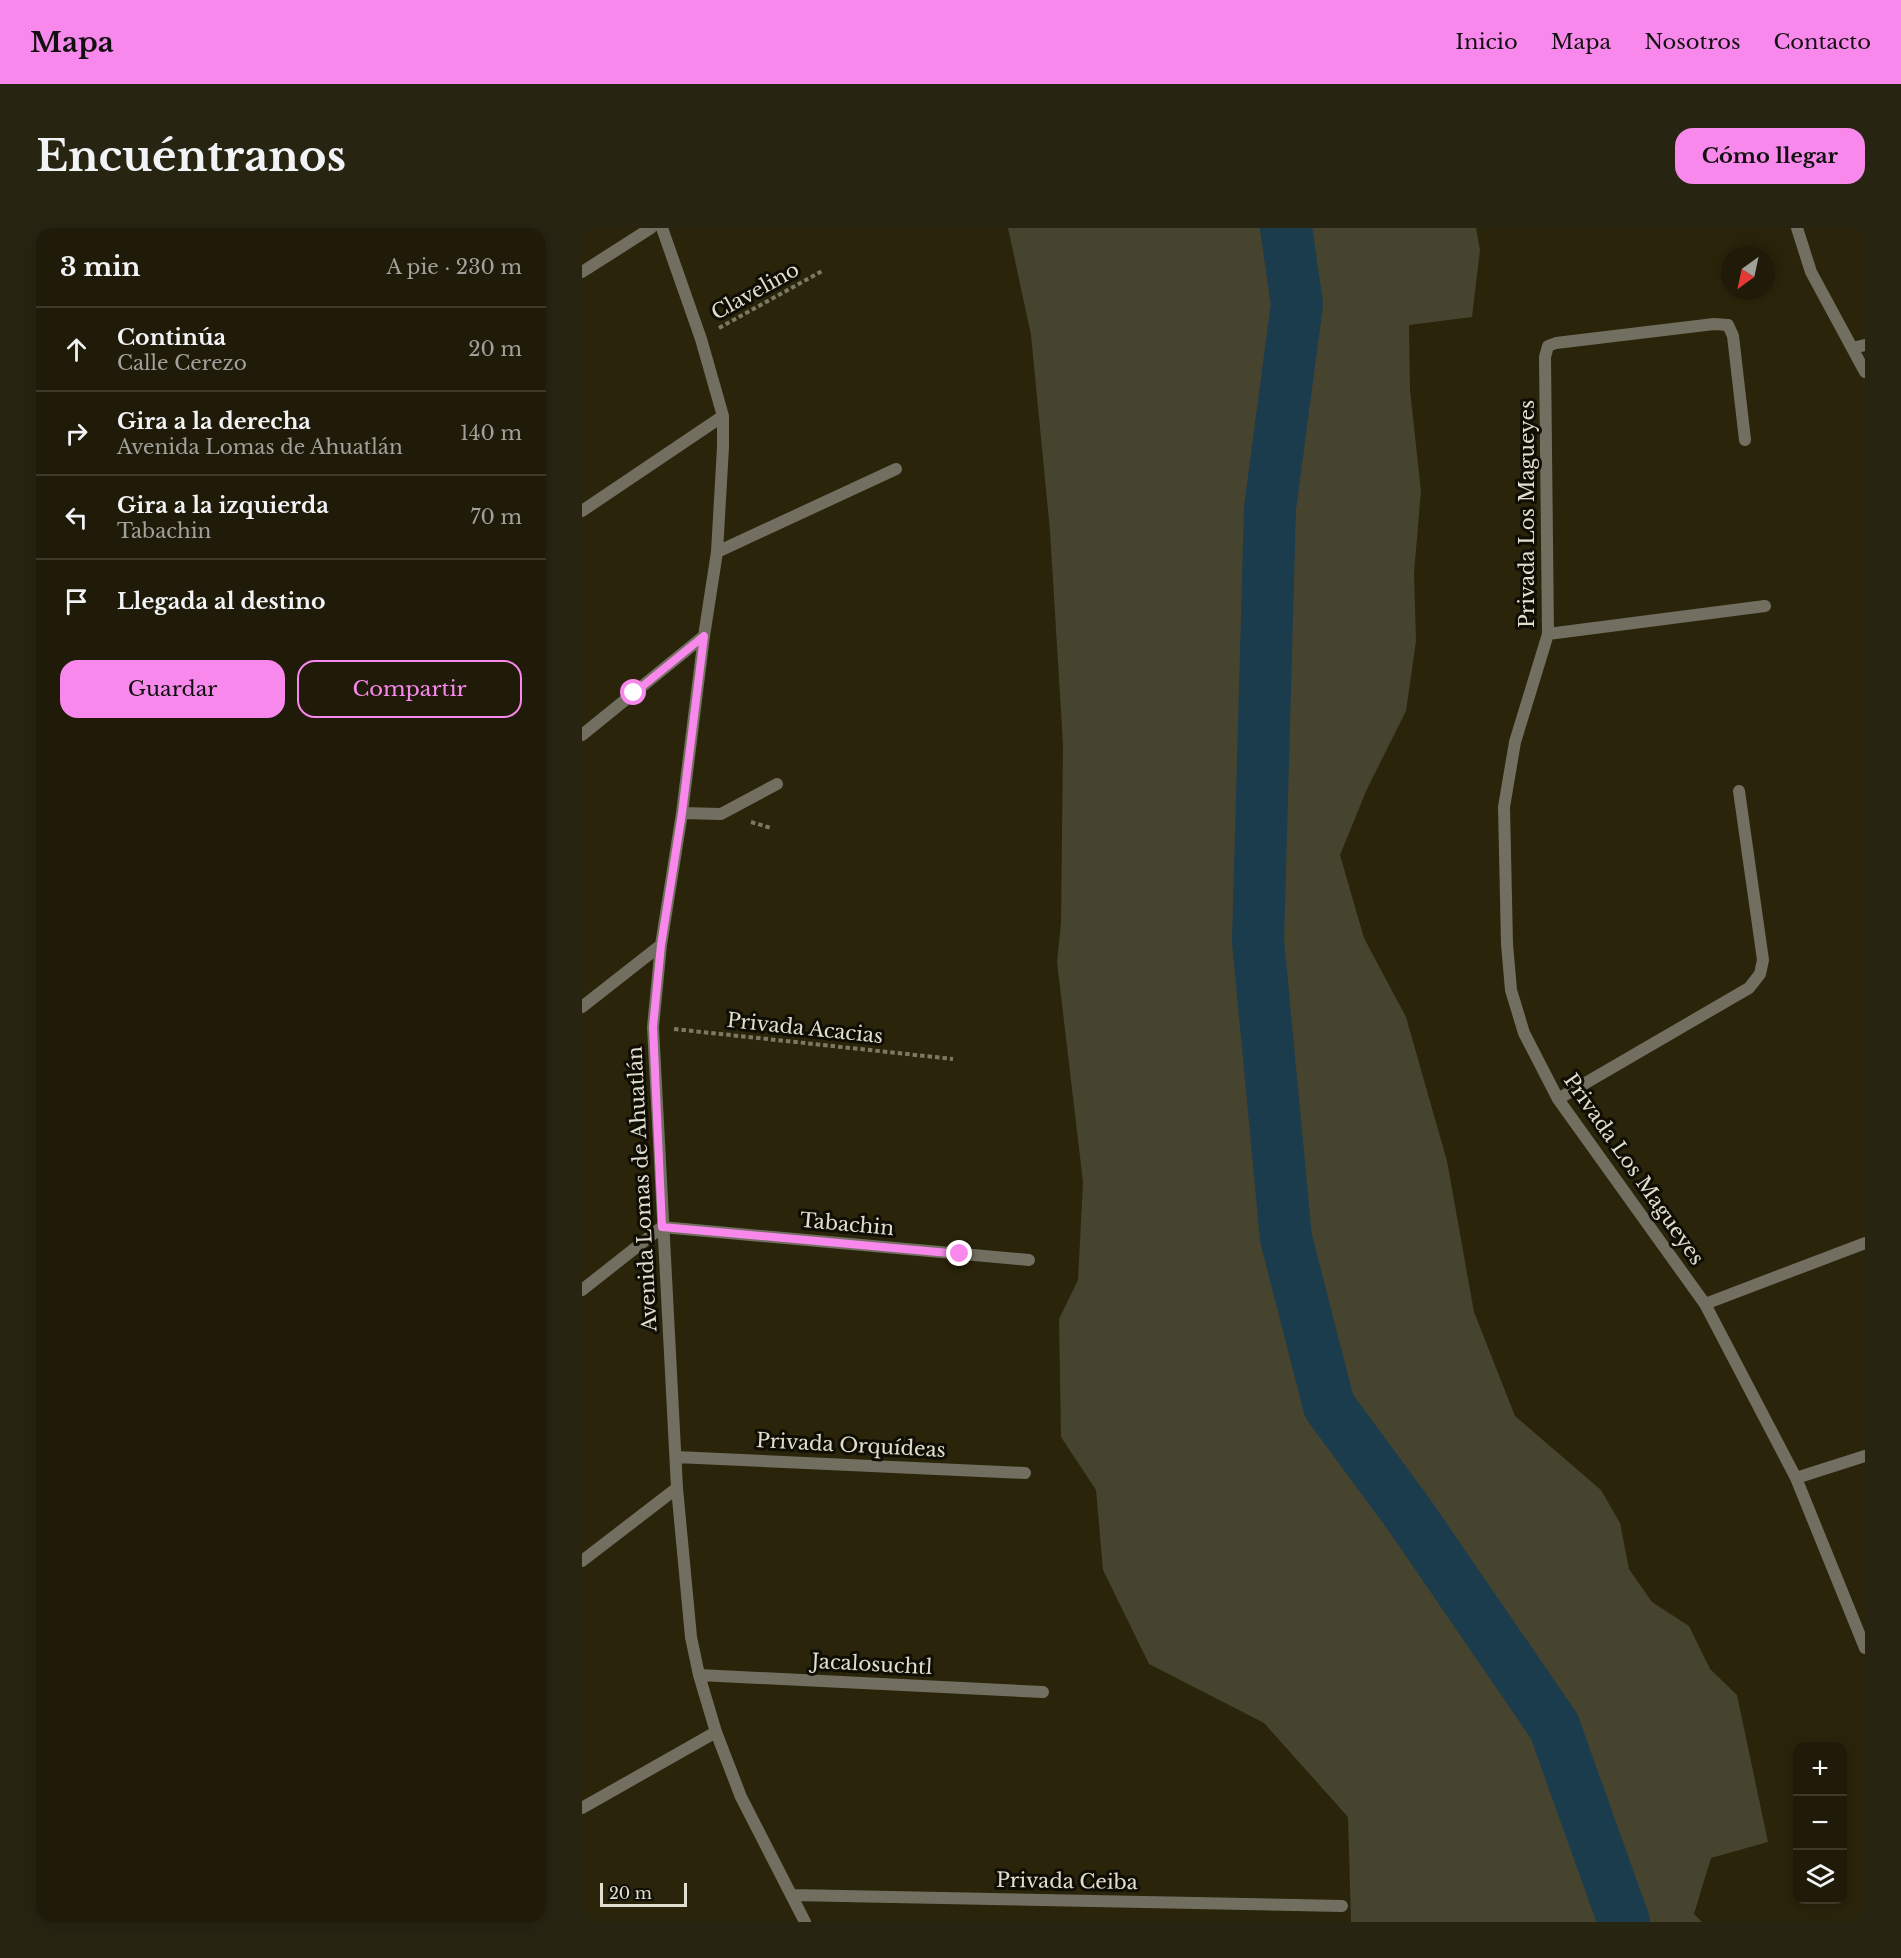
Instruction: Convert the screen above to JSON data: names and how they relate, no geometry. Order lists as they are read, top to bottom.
{
  "streets": {
    "street": [
      "Privada Los Magueyes",
      "Avenida Lomas de Ahuatlán",
      "Tabachin",
      "Privada Orquídeas",
      "Jacalosuchtl",
      "Privada Ceiba"
    ],
    "path": ["Clavelino", "Privada Acacias"]
  },
  "crossings": [
    ["Clavelino", "Avenida Lomas de Ahuatlán"],
    ["Privada Acacias", "Avenida Lomas de Ahuatlán"],
    ["Avenida Lomas de Ahuatlán", "Tabachin"],
    ["Avenida Lomas de Ahuatlán", "Privada Orquídeas"],
    ["Avenida Lomas de Ahuatlán", "Jacalosuchtl"],
    ["Avenida Lomas de Ahuatlán", "Privada Ceiba"]
  ],
  "scale_bar": "20 m",
  "north": "bottom left",
  "page": {
    "header": "Mapa",
    "nav": [
      "Inicio",
      "Mapa",
      "Nosotros",
      "Contacto"
    ],
    "buttons": [
      "Cómo llegar",
      ["Guardar", "Compartir"]
    ],
    "title": "Encuéntranos",
    "heading": ["3 min", "A pie · 230 m"],
    "list": [
      ["Continúa", "Calle Cerezo", "20 m"],
      ["Gira a la derecha", "Avenida Lomas de Ahuatlán", "140 m"],
      ["Gira a la izquierda", "Tabachin", "70 m"],
      "Llegada al destino"
    ],
    "map_buttons": ["+", "−"],
    "scale": "20 m"
  }
}
